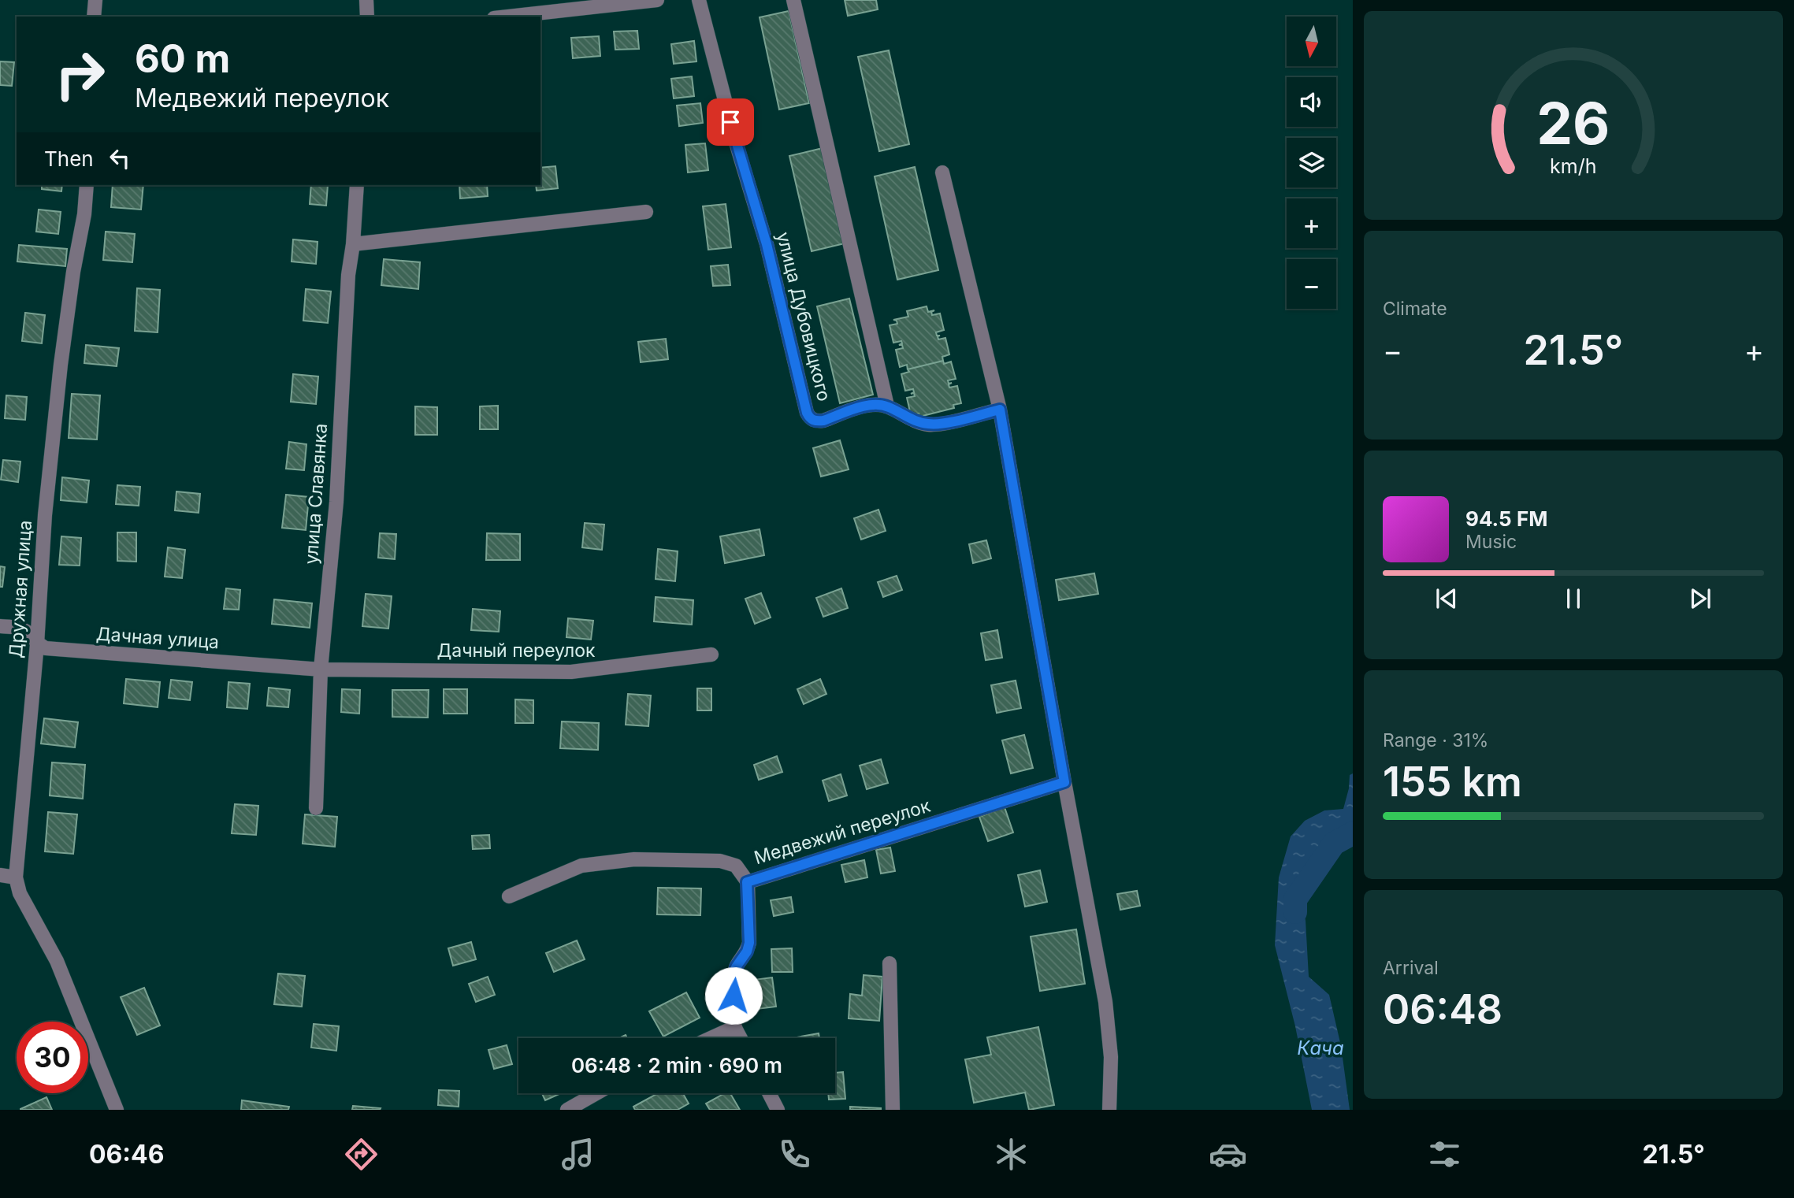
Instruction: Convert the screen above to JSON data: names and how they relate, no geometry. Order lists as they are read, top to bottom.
{
  "streets": {
    "street": [
      "улица Дубовицкого",
      "улица Славянка",
      "Дружная улица",
      "Дачная улица",
      "Дачный переулок",
      "Медвежий переулок"
    ]
  },
  "crossings": [
    ["улица Славянка", "Дачная улица"],
    ["улица Славянка", "Дачный переулок"],
    ["Дружная улица", "Дачная улица"],
    ["Дачная улица", "Дачный переулок"]
  ],
  "water": ["Кача"],
  "north": "bottom",
  "page": {
    "map_buttons": ["+", "−"],
    "turn": ["60 m", "Медвежий переулок"],
    "then": "Then",
    "tile": [
      "Climate",
      ["Range · 31%", "155 km"],
      ["Arrival", "06:48"]
    ],
    "heat": ["−", "21.5°", "+"],
    "song": ["94.5 FM", "Music"],
    "limit": "30",
    "trip": "06:48 · 2 min · 690 m",
    "tabs": ["06:46", "21.5°"],
    "gauge": ["26", "km/h"]
  }
}
